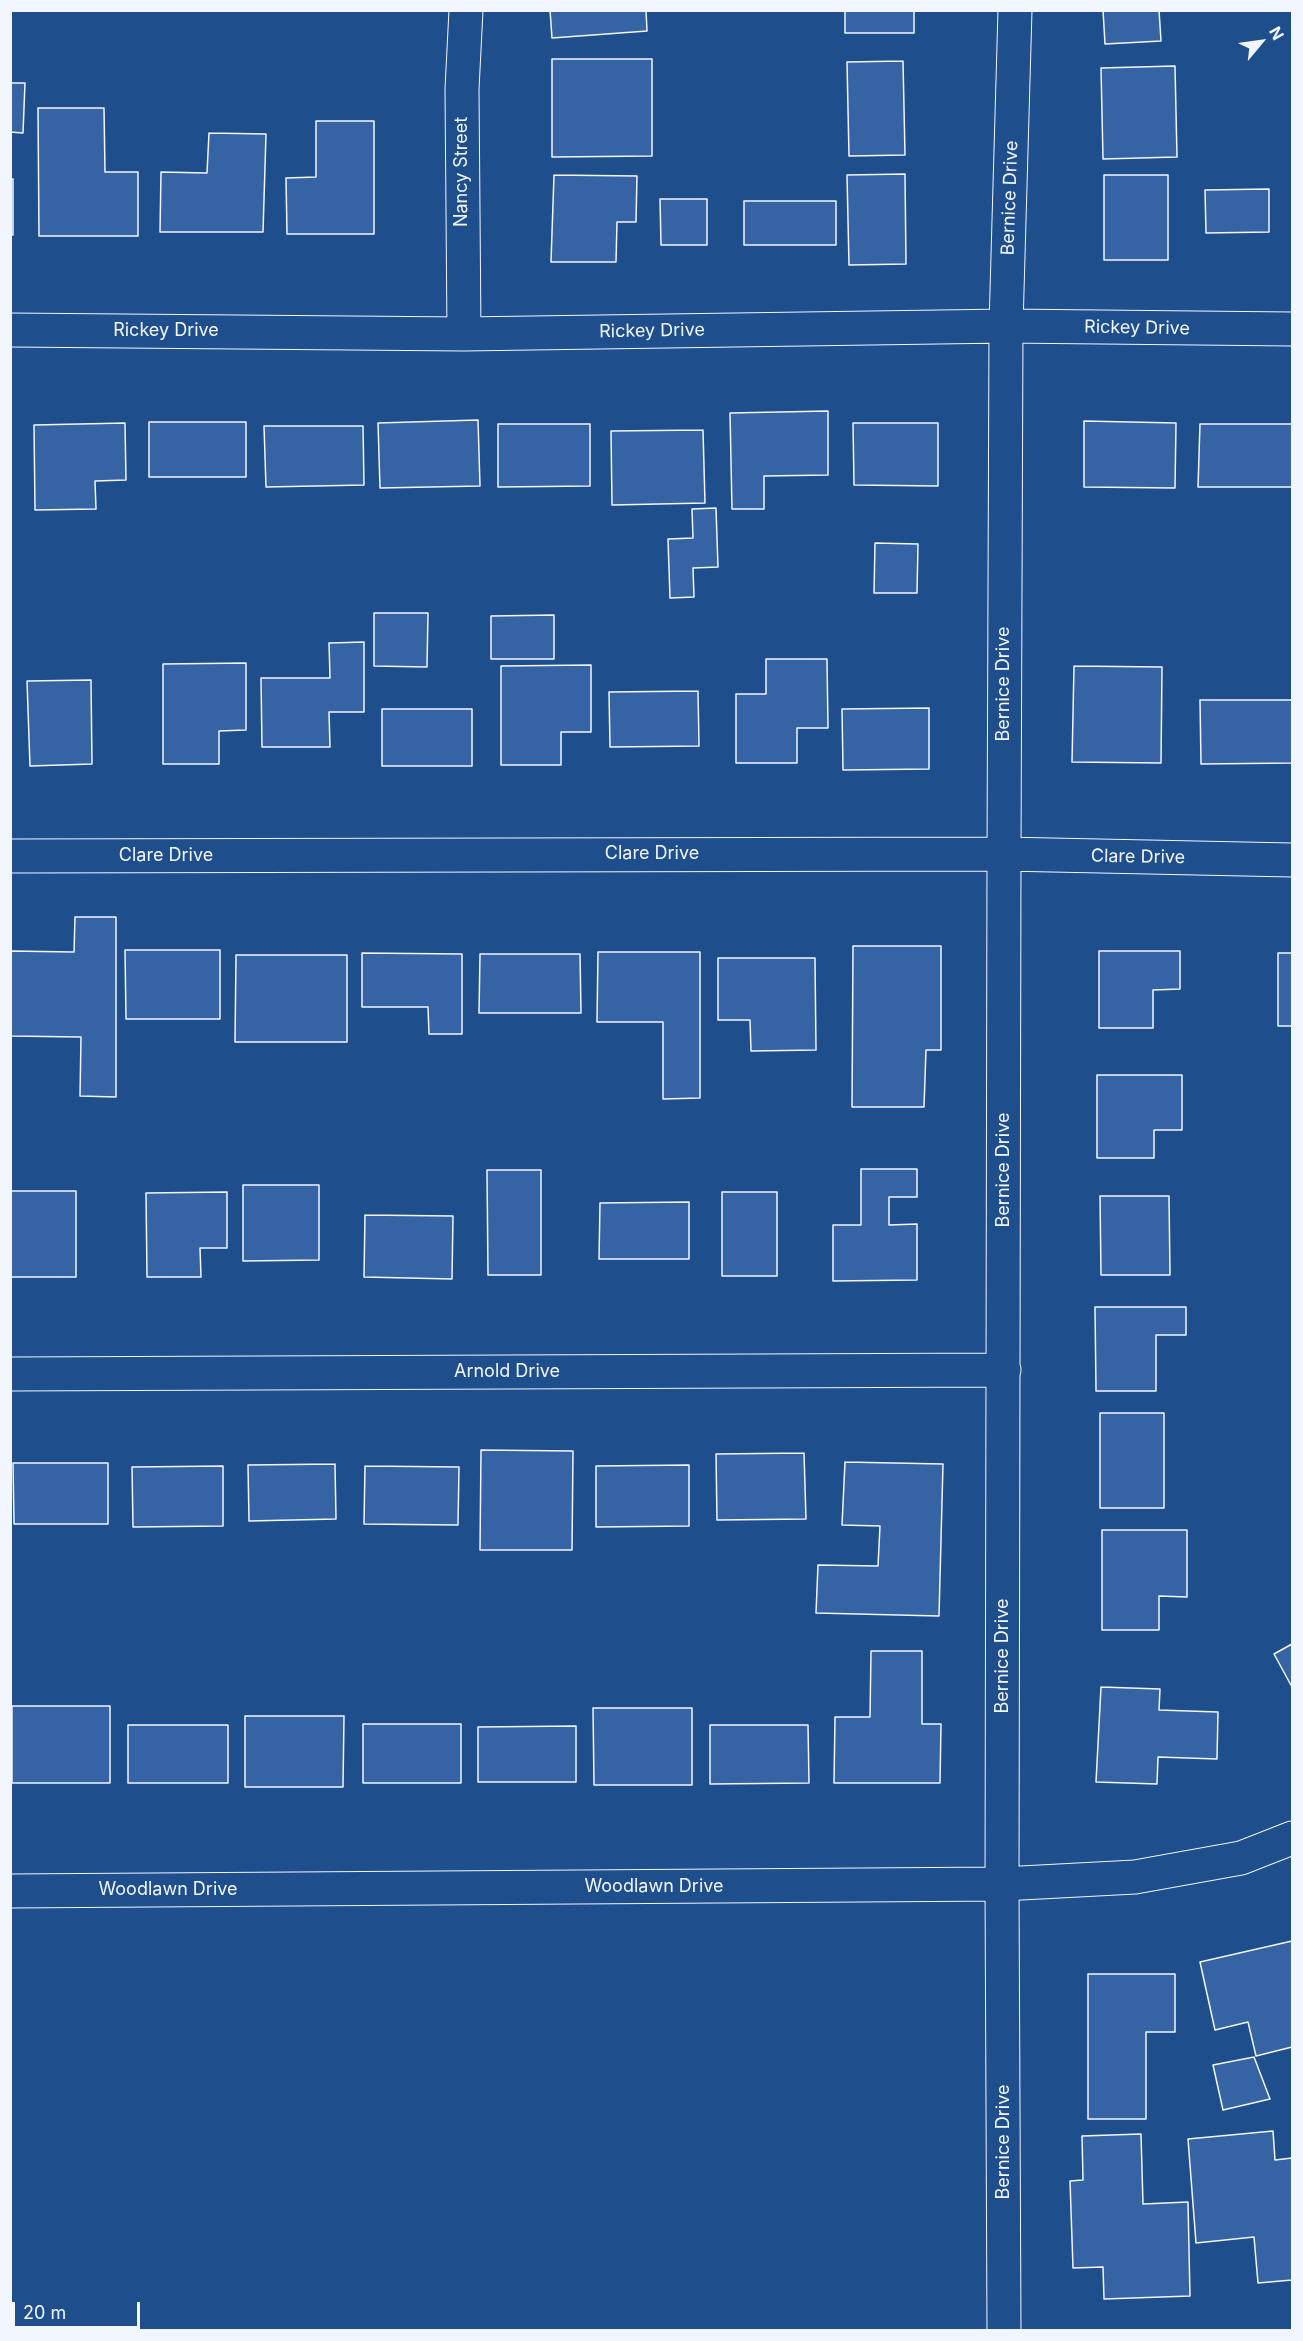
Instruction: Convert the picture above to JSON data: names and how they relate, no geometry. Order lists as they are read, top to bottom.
{
  "streets": {
    "street": [
      "Nancy Street",
      "Bernice Drive",
      "Rickey Drive",
      "Clare Drive",
      "Arnold Drive",
      "Woodlawn Drive"
    ]
  },
  "crossings": [
    ["Nancy Street", "Rickey Drive"],
    ["Bernice Drive", "Rickey Drive"],
    ["Bernice Drive", "Clare Drive"],
    ["Bernice Drive", "Arnold Drive"],
    ["Bernice Drive", "Woodlawn Drive"]
  ],
  "scale_bar": "20 m",
  "north": "top right"
}
